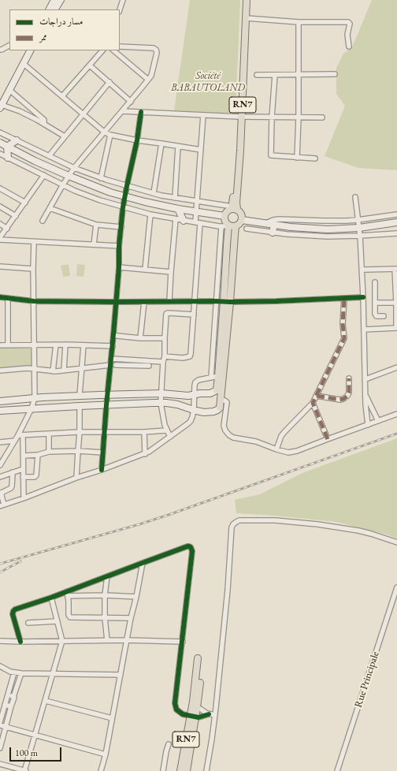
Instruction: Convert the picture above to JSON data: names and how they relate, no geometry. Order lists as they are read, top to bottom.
{
  "streets": {
    "main road": ["RN7"],
    "street": ["Rue Principale"]
  },
  "parks": ["Société BABAUTOLAND"],
  "legend": ["مسار دراجات", "ممر"],
  "scale_bar": "100 m"
}
